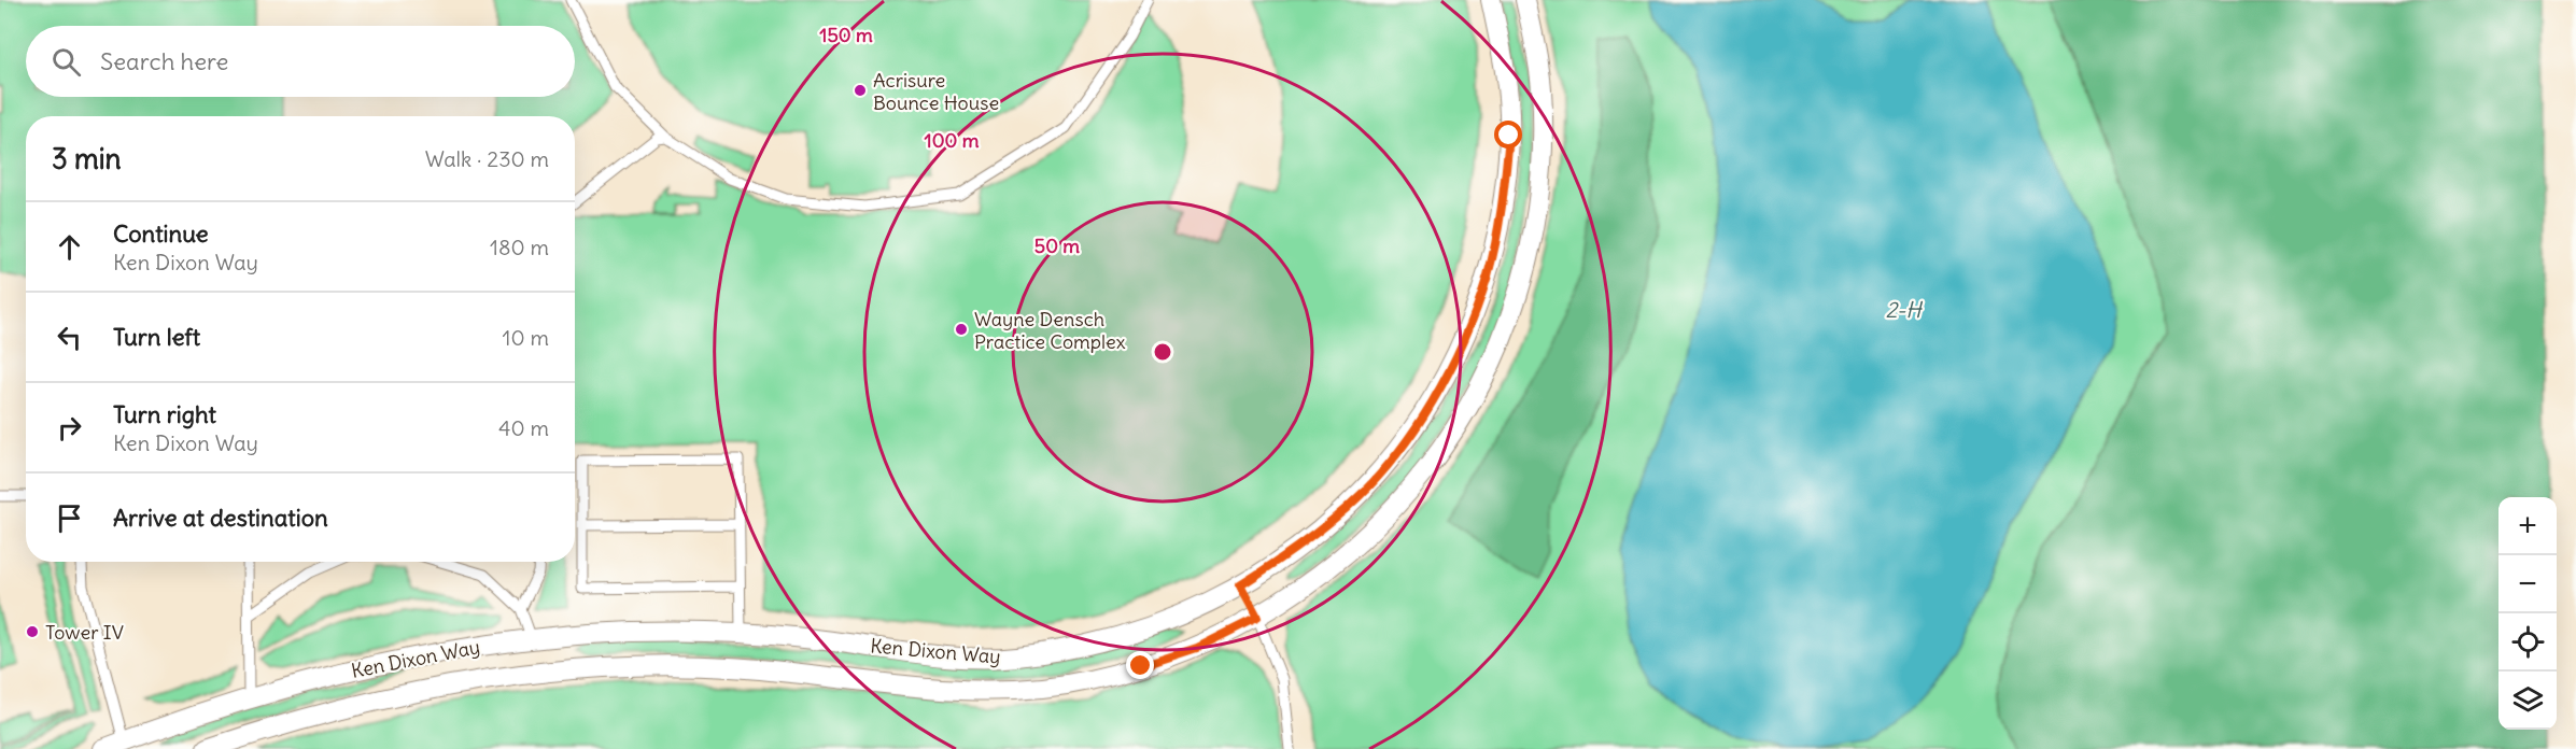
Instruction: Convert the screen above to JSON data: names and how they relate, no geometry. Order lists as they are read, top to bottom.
{
  "streets": {
    "street": ["Ken Dixon Way"]
  },
  "water": ["2-H"],
  "places": ["Acrisure Bounce House", "Wayne Densch Practice Complex", "Tower IV"],
  "page": {
    "search": "Search here",
    "heading": ["3 min", "Walk · 230 m"],
    "list": [
      ["Continue", "Ken Dixon Way", "180 m"],
      ["Turn left", "10 m"],
      ["Turn right", "Ken Dixon Way", "40 m"],
      "Arrive at destination"
    ],
    "map_buttons": ["+", "−"]
  },
  "rings": ["150 m", "100 m", "50 m"]
}
